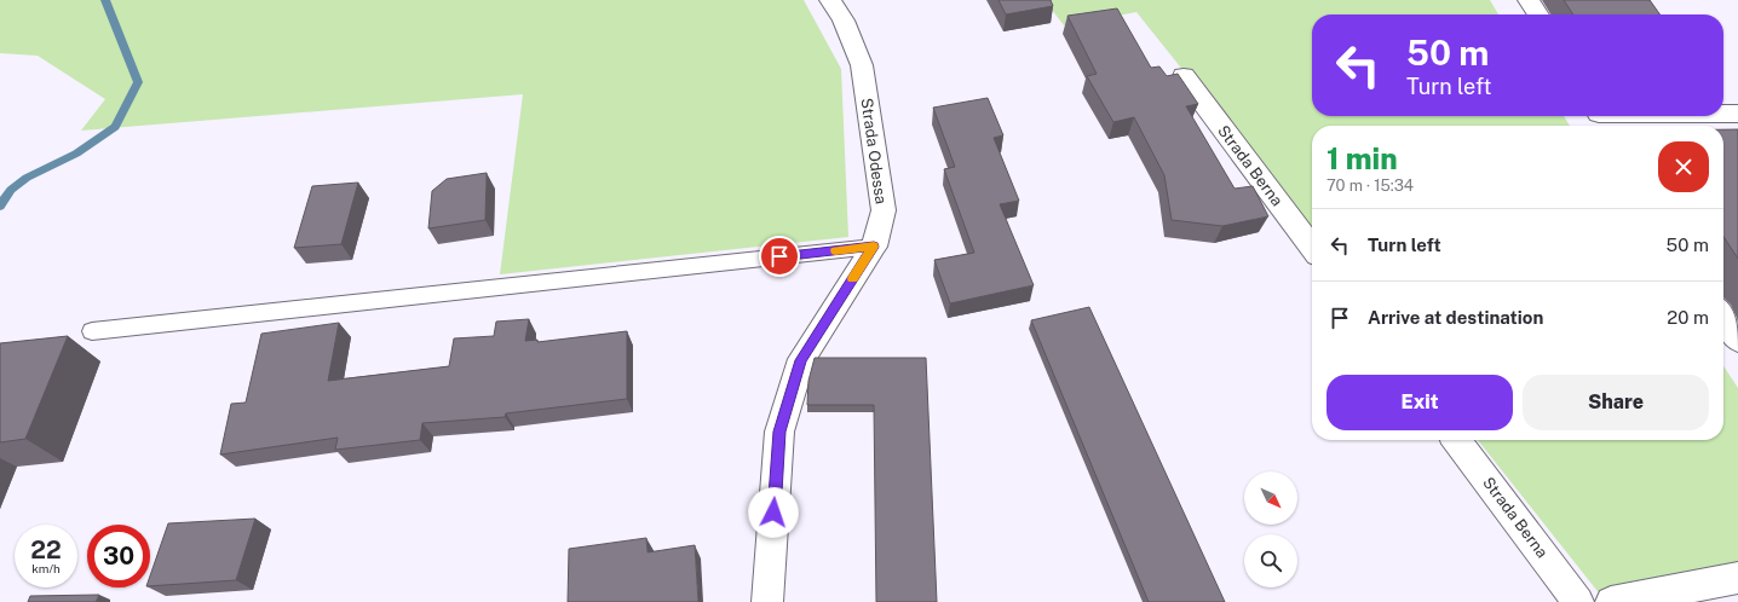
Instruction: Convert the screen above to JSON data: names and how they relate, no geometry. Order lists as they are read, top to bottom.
{
  "streets": {
    "street": ["Strada Odessa", "Strada Berna"]
  },
  "north": "bottom right",
  "page": {
    "turn": ["50 m", "Turn left"],
    "heading": ["1 min", "70 m · 15:34"],
    "list": [
      {
        "name": "Turn left",
        "value": "50 m"
      },
      {
        "name": "Arrive at destination",
        "value": "20 m"
      }
    ],
    "buttons": ["Exit", "Share"],
    "speed": "22 km/h",
    "limit": "30"
  }
}
